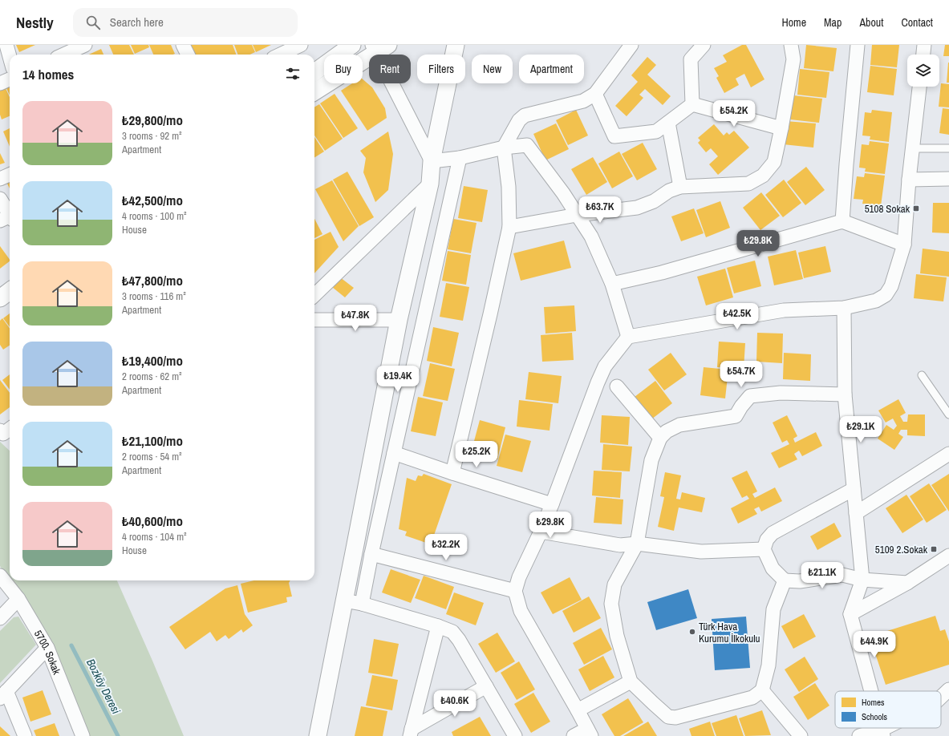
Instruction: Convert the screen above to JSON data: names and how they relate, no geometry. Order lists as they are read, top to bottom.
{
  "streets": {
    "street": ["5700. Sokak"]
  },
  "water": ["Bozköy Deresi"],
  "places": {
    "transit": ["5108 Sokak", "5109 2.Sokak"],
    "other": ["Türk Hava Kurumu İlkokulu"]
  },
  "legend": ["Homes", "Schools"],
  "page": {
    "header": "Nestly",
    "search": "Search here",
    "nav": [
      "Home",
      "Map",
      "About",
      "Contact"
    ],
    "chip": [
      "Buy",
      "Rent",
      "Filters",
      "New",
      "Apartment"
    ],
    "heading": "14 homes",
    "list": [
      {
        "name": "₺29,800/mo",
        "note": "3 rooms · 92 m² · Apartment"
      },
      {
        "name": "₺42,500/mo",
        "note": "4 rooms · 100 m² · House"
      },
      {
        "name": "₺47,800/mo",
        "note": "3 rooms · 116 m² · Apartment"
      },
      {
        "name": "₺19,400/mo",
        "note": "2 rooms · 62 m² · Apartment"
      },
      {
        "name": "₺21,100/mo",
        "note": "2 rooms · 54 m² · Apartment"
      },
      {
        "name": "₺40,600/mo",
        "note": "4 rooms · 104 m² · House"
      }
    ],
    "price": [
      "₺54.2K",
      "₺63.7K",
      "₺29.8K",
      "₺42.5K",
      "₺47.8K",
      "₺54.7K",
      "₺19.4K",
      "₺29.1K",
      "₺25.2K",
      "₺29.8K",
      "₺32.2K",
      "₺21.1K",
      "₺44.9K",
      "₺40.6K"
    ]
  }
}
